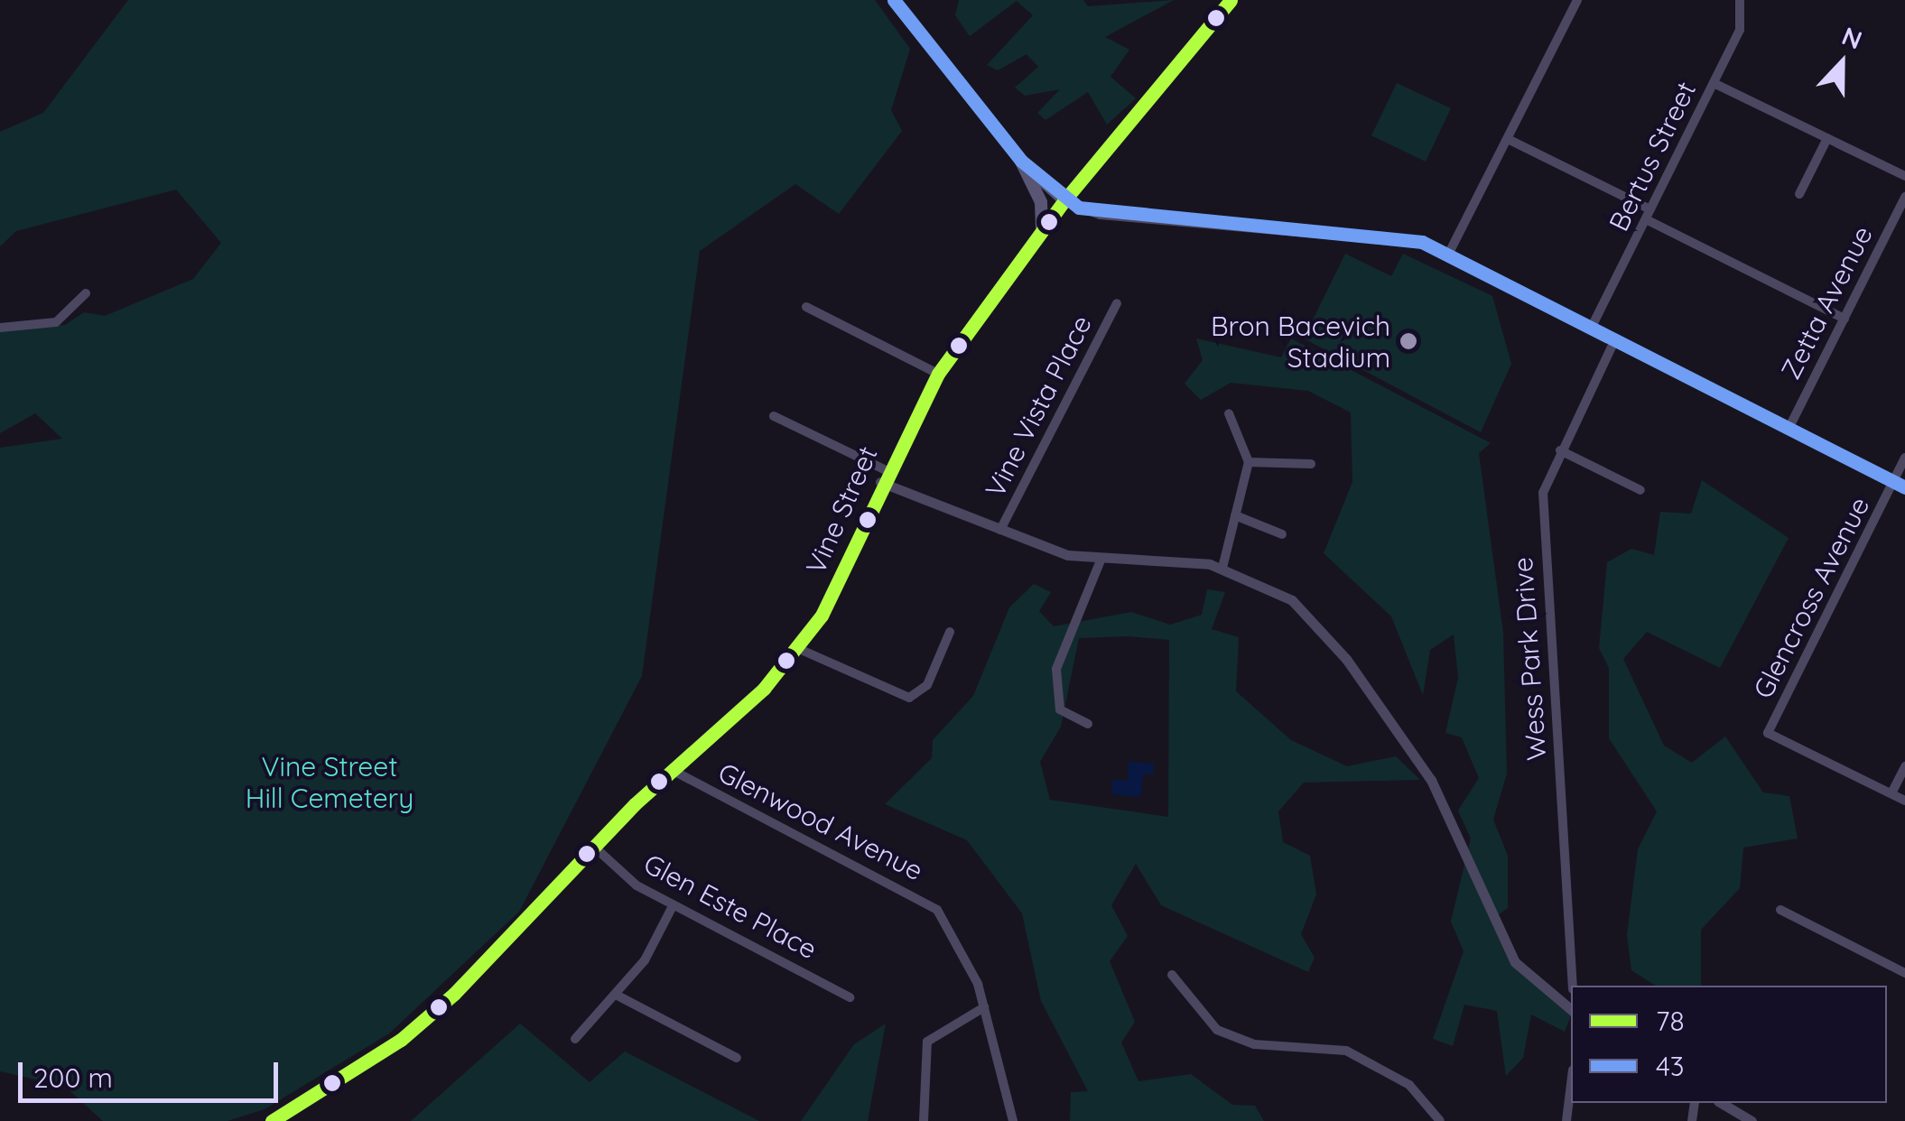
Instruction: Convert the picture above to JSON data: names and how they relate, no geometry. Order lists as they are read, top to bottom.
{
  "streets": {
    "main road": ["Vine Street"],
    "street": [
      "Bertus Street",
      "Zetta Avenue",
      "Vine Vista Place",
      "Glencross Avenue",
      "Wess Park Drive",
      "Glenwood Avenue",
      "Glen Este Place"
    ]
  },
  "crossings": [
    ["Vine Street", "Glenwood Avenue"],
    ["Vine Street", "Glen Este Place"]
  ],
  "parks": ["Vine Street Hill Cemetery"],
  "places": ["Bron Bacevich Stadium"],
  "lines": ["transit line 78", "transit line 43"],
  "legend": ["78", "43"],
  "scale_bar": "200 m",
  "north": "top"
}
